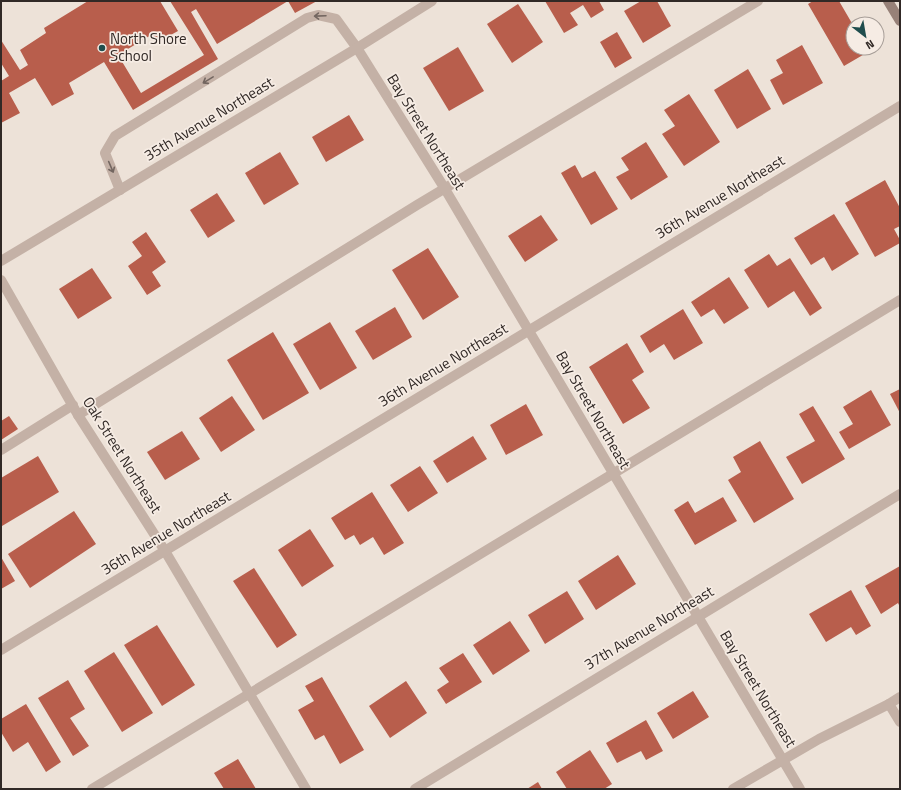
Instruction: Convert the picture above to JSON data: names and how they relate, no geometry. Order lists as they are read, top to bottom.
{
  "streets": {
    "street": [
      "35th Avenue Northeast",
      "Bay Street Northeast",
      "36th Avenue Northeast",
      "Oak Street Northeast",
      "37th Avenue Northeast"
    ]
  },
  "crossings": [
    ["35th Avenue Northeast", "Bay Street Northeast"],
    ["Bay Street Northeast", "36th Avenue Northeast"],
    ["Bay Street Northeast", "37th Avenue Northeast"],
    ["36th Avenue Northeast", "Oak Street Northeast"]
  ],
  "places": ["North Shore School"],
  "north": "bottom right"
}
